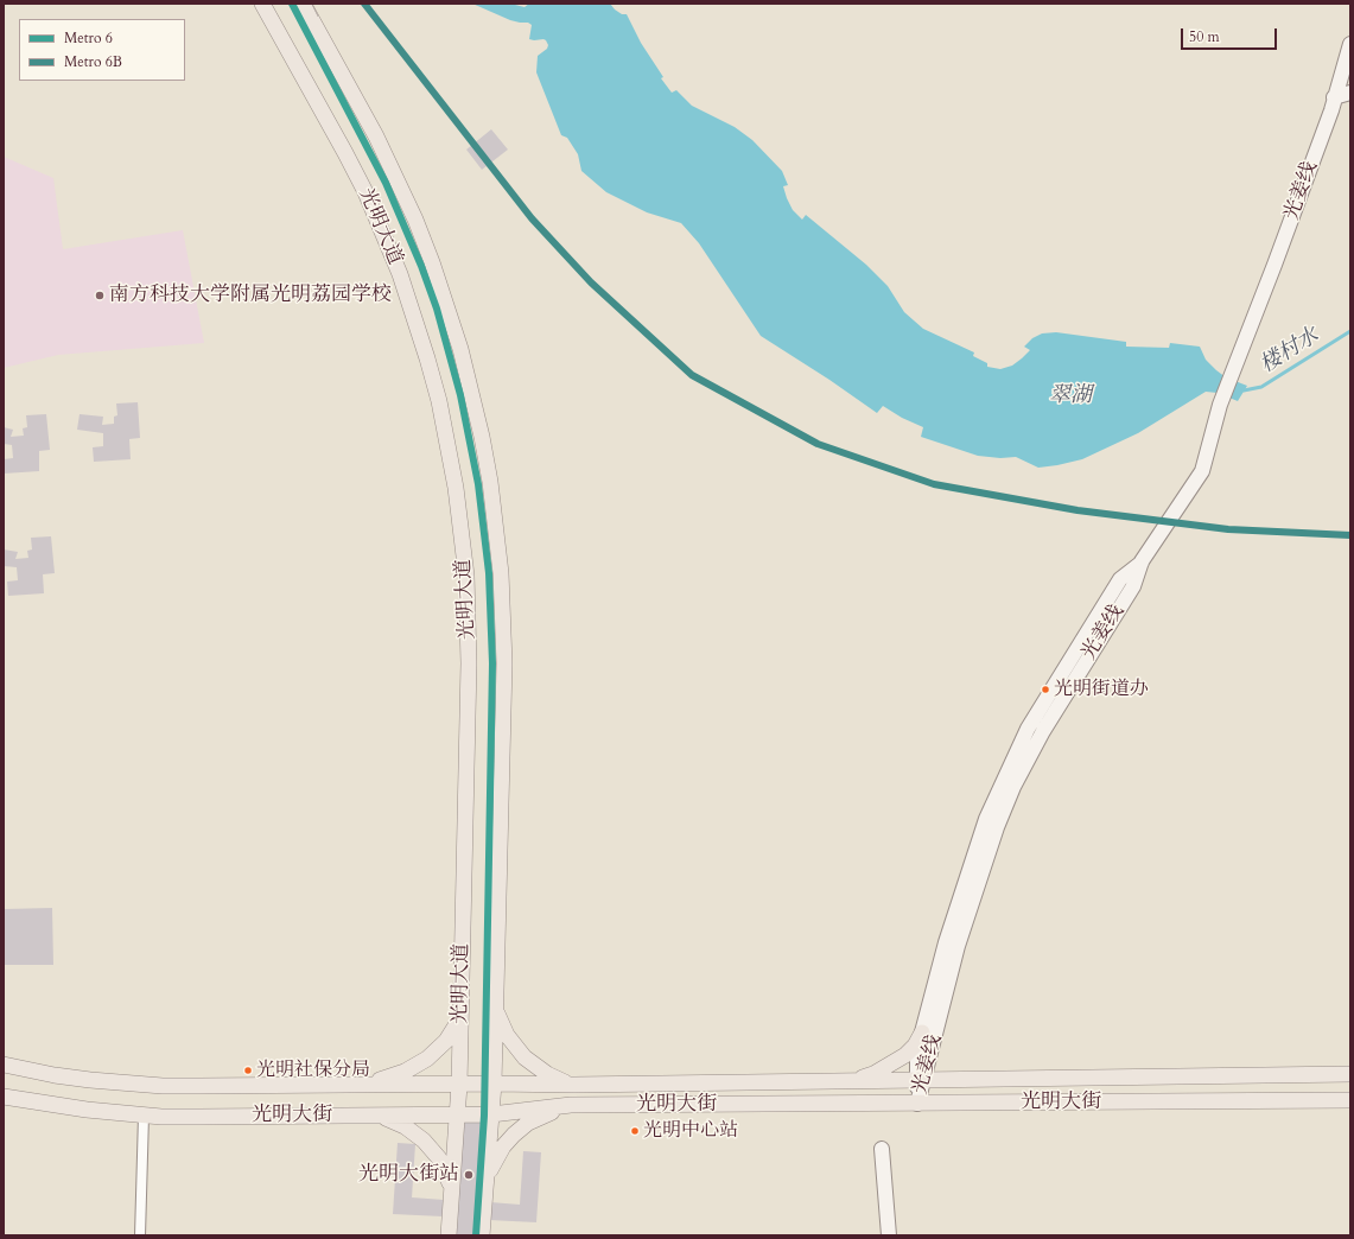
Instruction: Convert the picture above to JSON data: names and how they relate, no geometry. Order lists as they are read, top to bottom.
{
  "streets": {
    "main road": ["光明大道", "光明大街"],
    "street": ["光姜线"]
  },
  "crossings": [
    ["光姜线", "光明大街"],
    ["光明大道", "光明大街"]
  ],
  "water": ["楼村水", "翠湖"],
  "places": [
    "南方科技大学附属光明荔园学校",
    "光明街道办",
    "光明社保分局",
    "光明中心站",
    "光明大街站"
  ],
  "lines": ["metro line 6", "metro line 6B"],
  "legend": ["Metro 6", "Metro 6B"],
  "scale_bar": "50 m"
}
